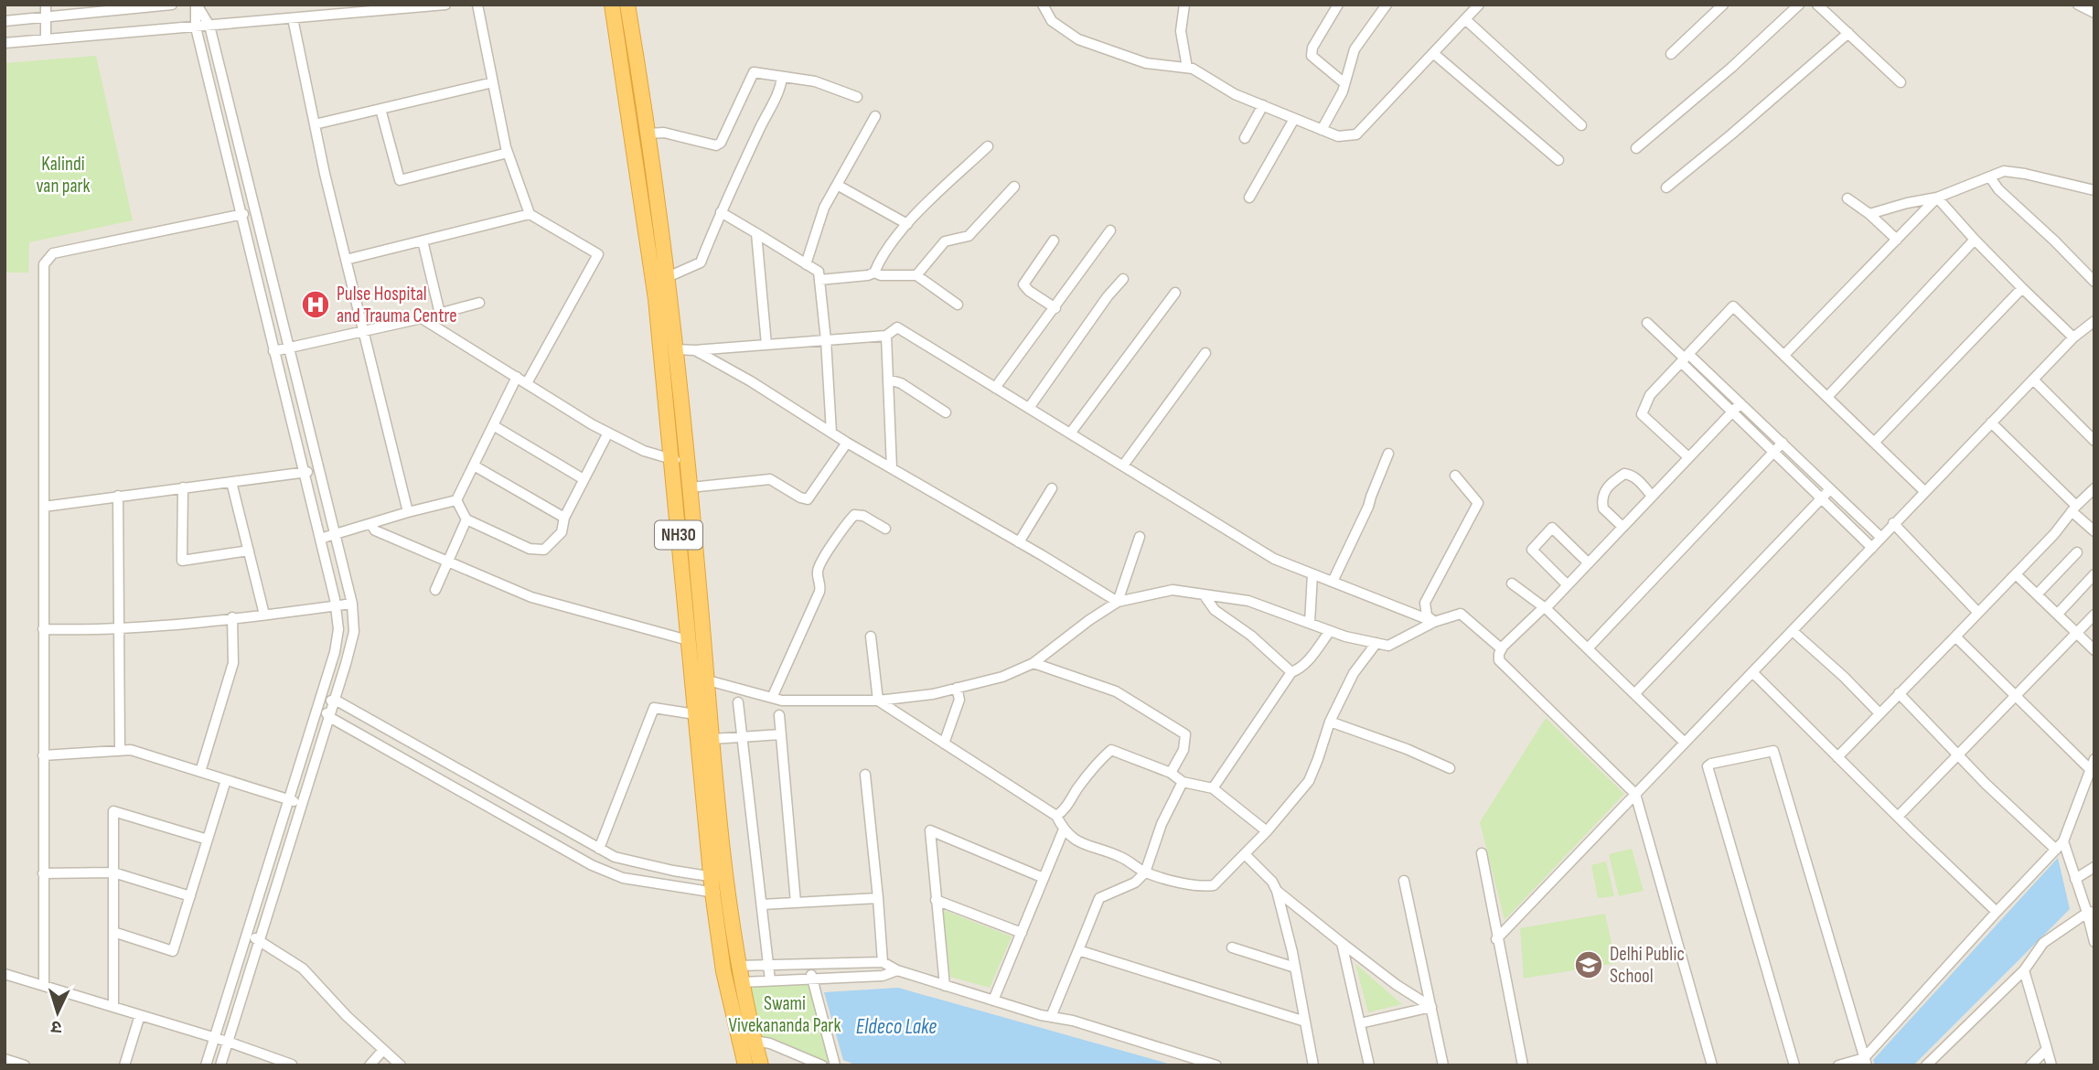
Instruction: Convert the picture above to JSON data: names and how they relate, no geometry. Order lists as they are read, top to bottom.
{
  "streets": {
    "highway": ["NH30"]
  },
  "water": ["Eldeco Lake"],
  "parks": ["Kalindi van park", "Swami Vivekananda Park"],
  "places": {
    "hospital": ["Pulse Hospital and Trauma Centre"],
    "school or university": ["Delhi Public School"]
  },
  "north": "bottom"
}
